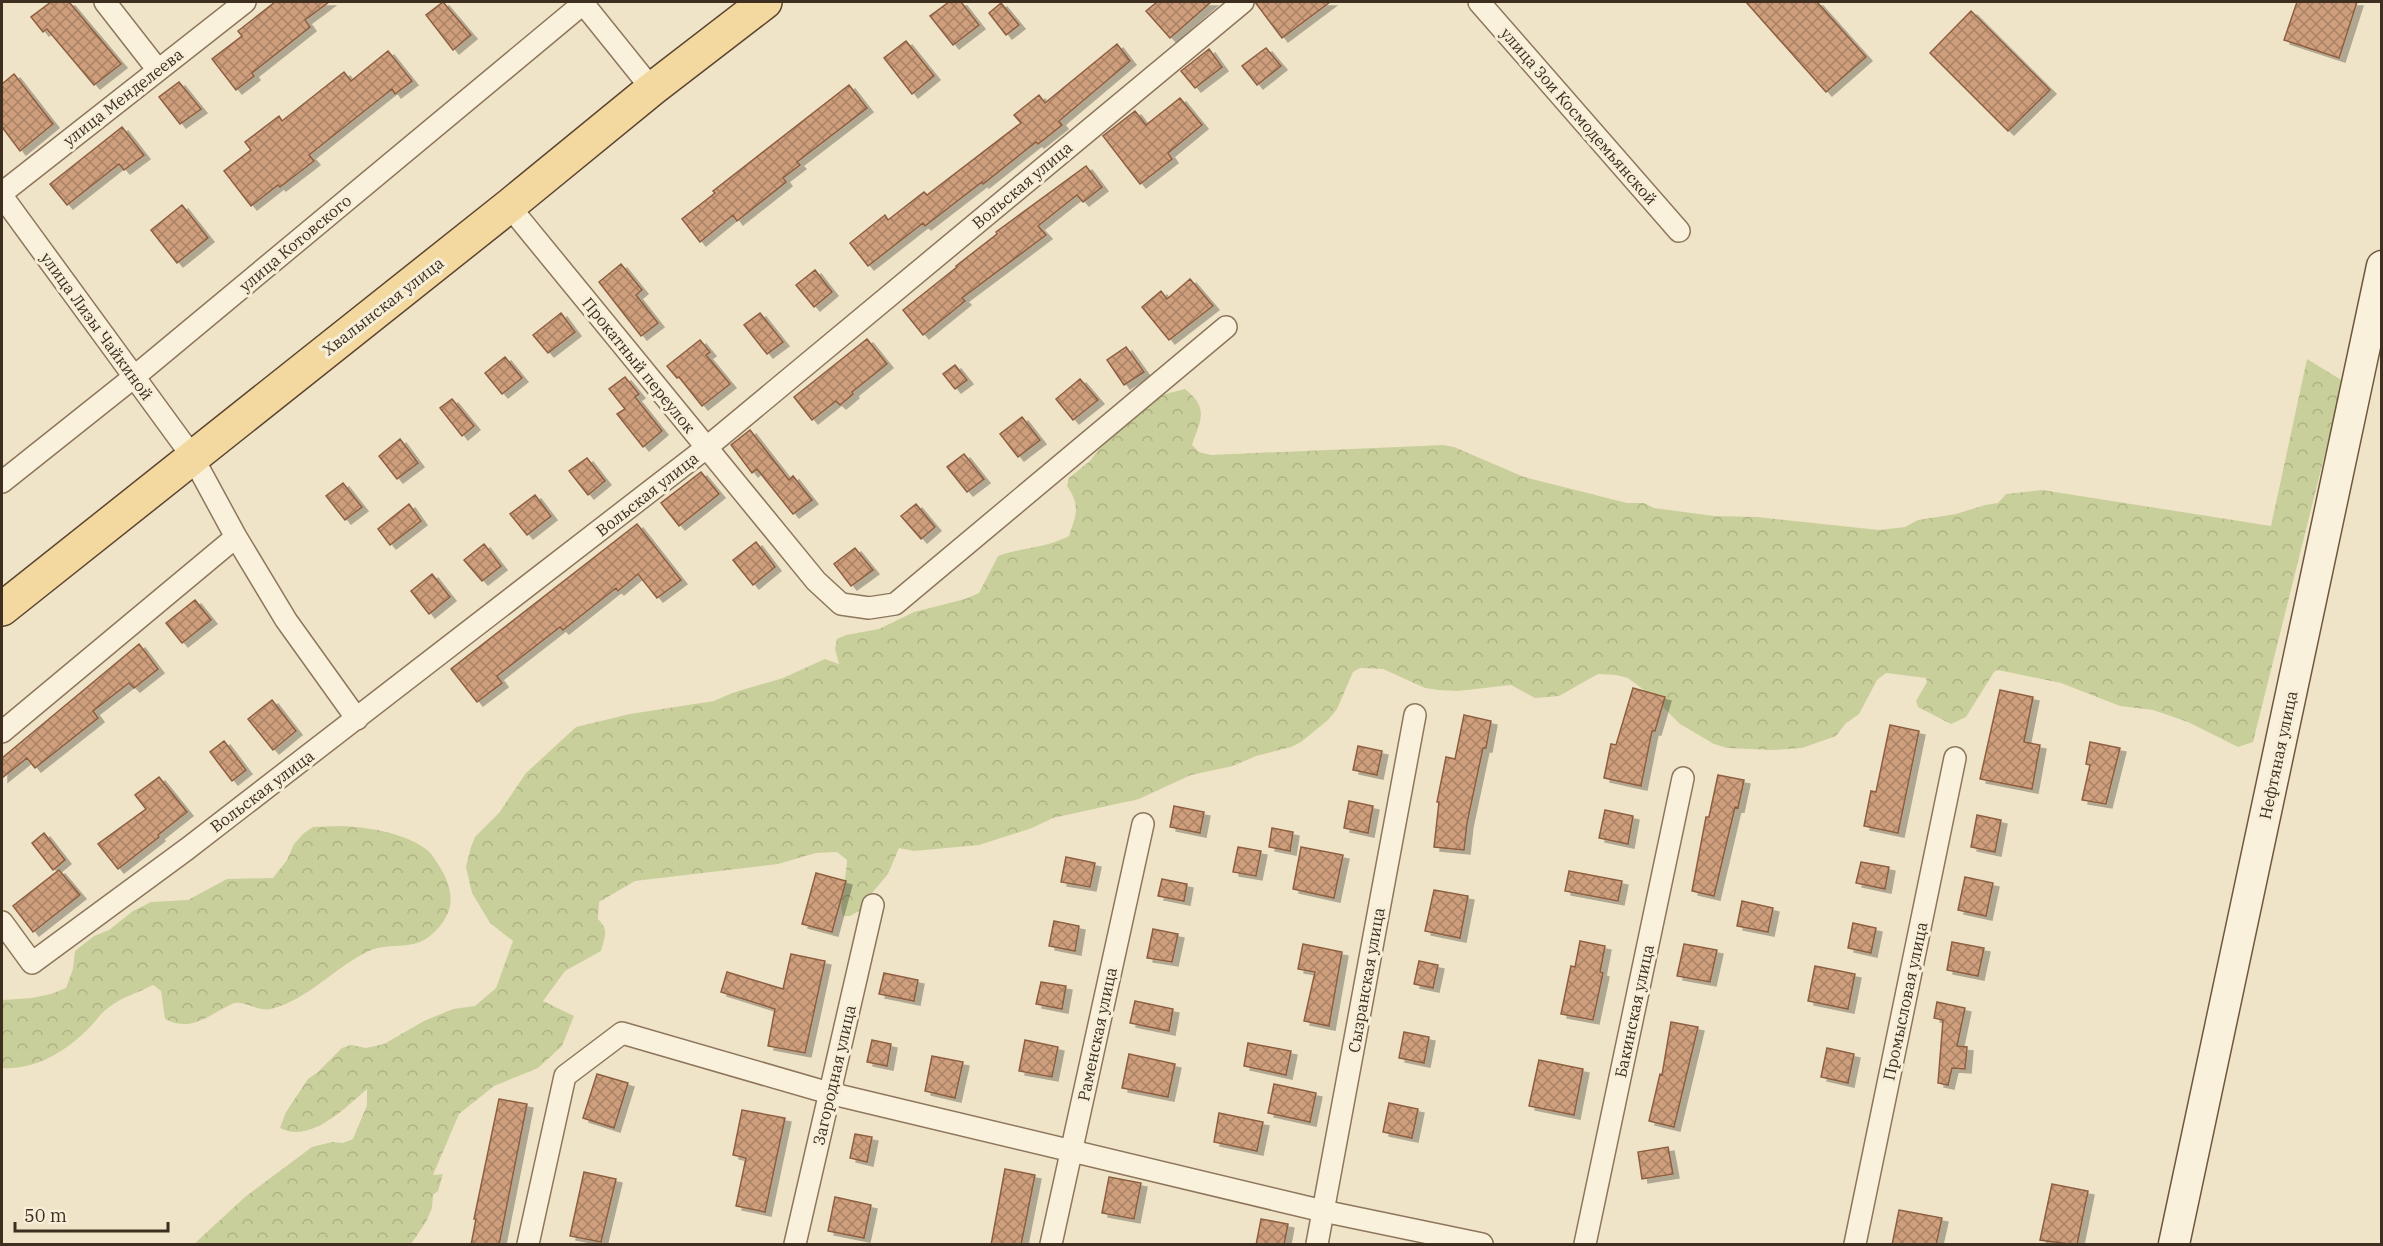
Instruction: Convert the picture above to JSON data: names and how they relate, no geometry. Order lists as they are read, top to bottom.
{
  "streets": {
    "main road": ["Хвалынская улица"],
    "street": [
      "улица Менделеева",
      "улица Зои Космодемьянской",
      "Вольская улица",
      "улица Котовского",
      "улица Лизы Чайкиной",
      "Прокатный переулок",
      "Нефтяная улица",
      "Сызранская улица",
      "Промысловая улица",
      "Бакинская улица",
      "Раменская улица",
      "Загородная улица"
    ]
  },
  "crossings": [
    ["улица Менделеева", "улица Лизы Чайкиной"],
    ["Вольская улица", "улица Лизы Чайкиной"],
    ["Вольская улица", "Прокатный переулок"],
    ["улица Котовского", "улица Лизы Чайкиной"],
    ["Хвалынская улица", "улица Лизы Чайкиной"],
    ["Хвалынская улица", "Прокатный переулок"]
  ],
  "scale_bar": "50 m"
}
